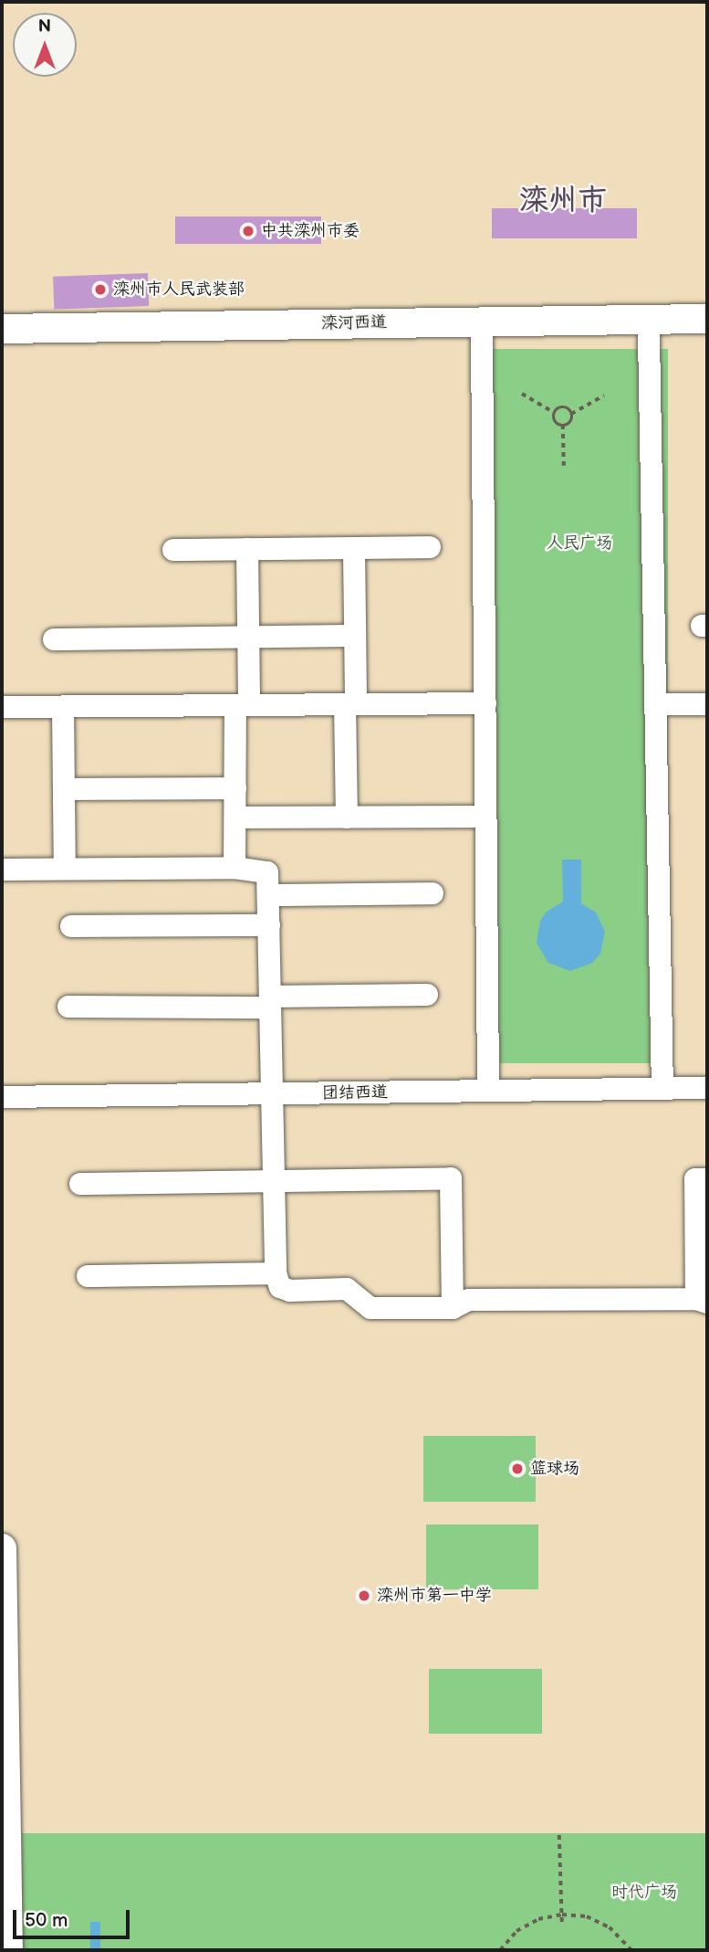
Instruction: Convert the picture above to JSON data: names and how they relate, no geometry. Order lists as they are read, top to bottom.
{
  "streets": {
    "main road": ["滦河西道"],
    "street": ["团结西道"]
  },
  "districts": ["滦州市"],
  "parks": ["人民广场", "时代广场"],
  "places": [
    "中共滦州市委",
    "滦州市人民武装部",
    "篮球场",
    "滦州市第一中学"
  ],
  "scale_bar": "50 m",
  "north": "top"
}
